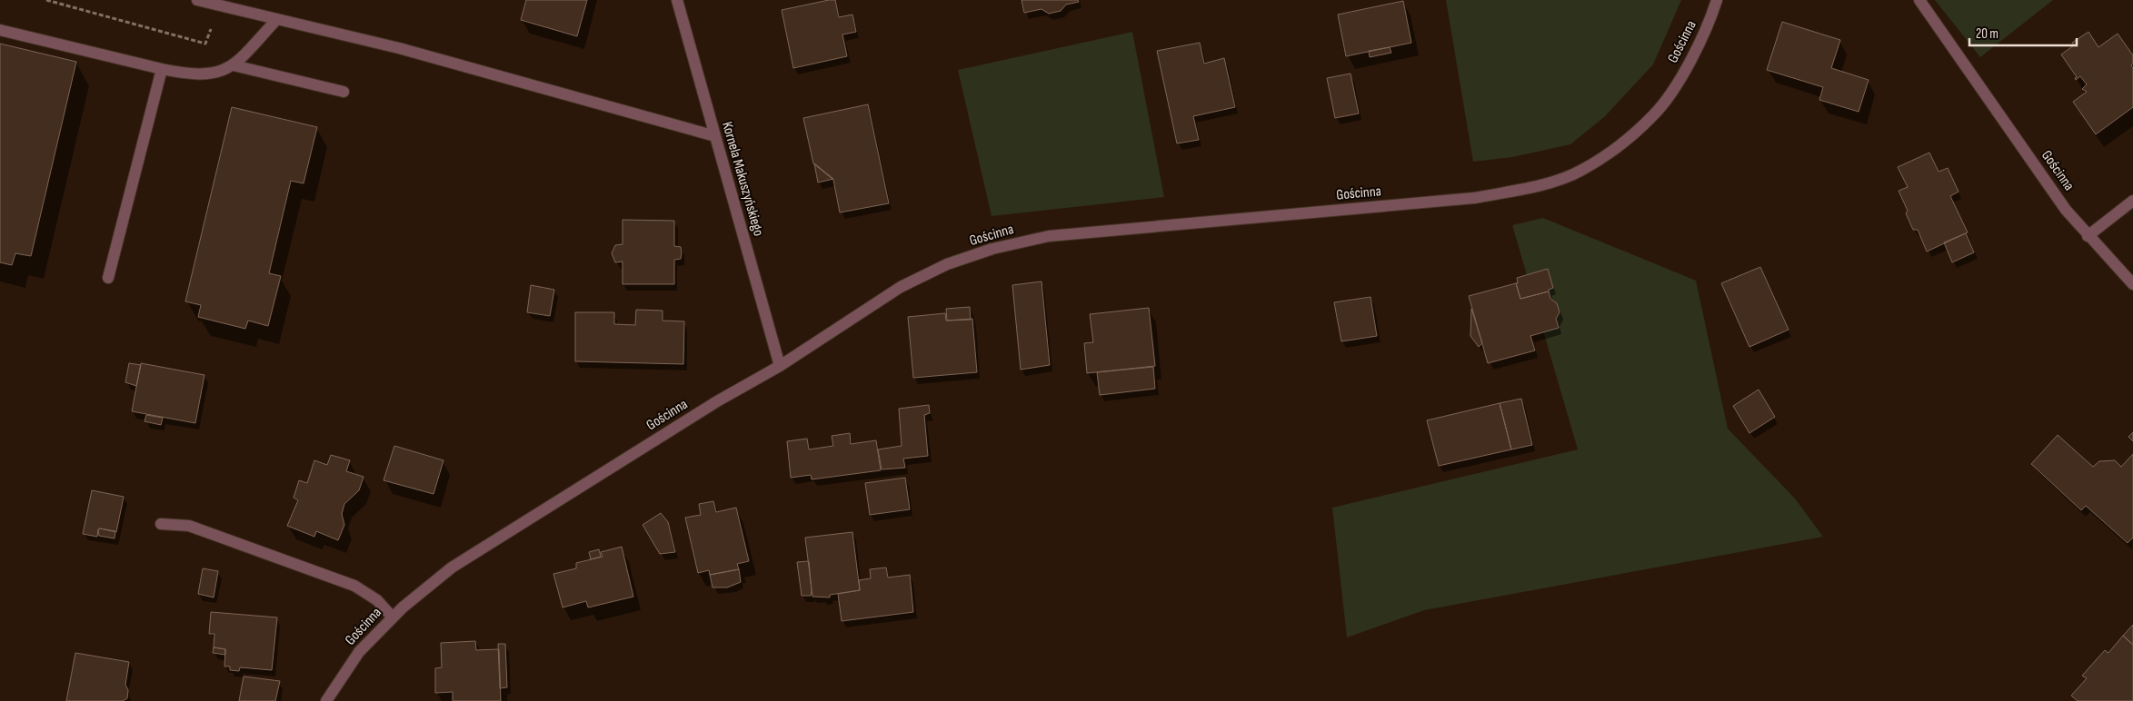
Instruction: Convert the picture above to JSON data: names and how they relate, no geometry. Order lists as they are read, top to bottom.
{
  "streets": {
    "street": ["Gościnna", "Kornela Makuszyńskiego"]
  },
  "crossings": [
    ["Gościnna", "Kornela Makuszyńskiego"]
  ],
  "scale_bar": "20 m"
}
